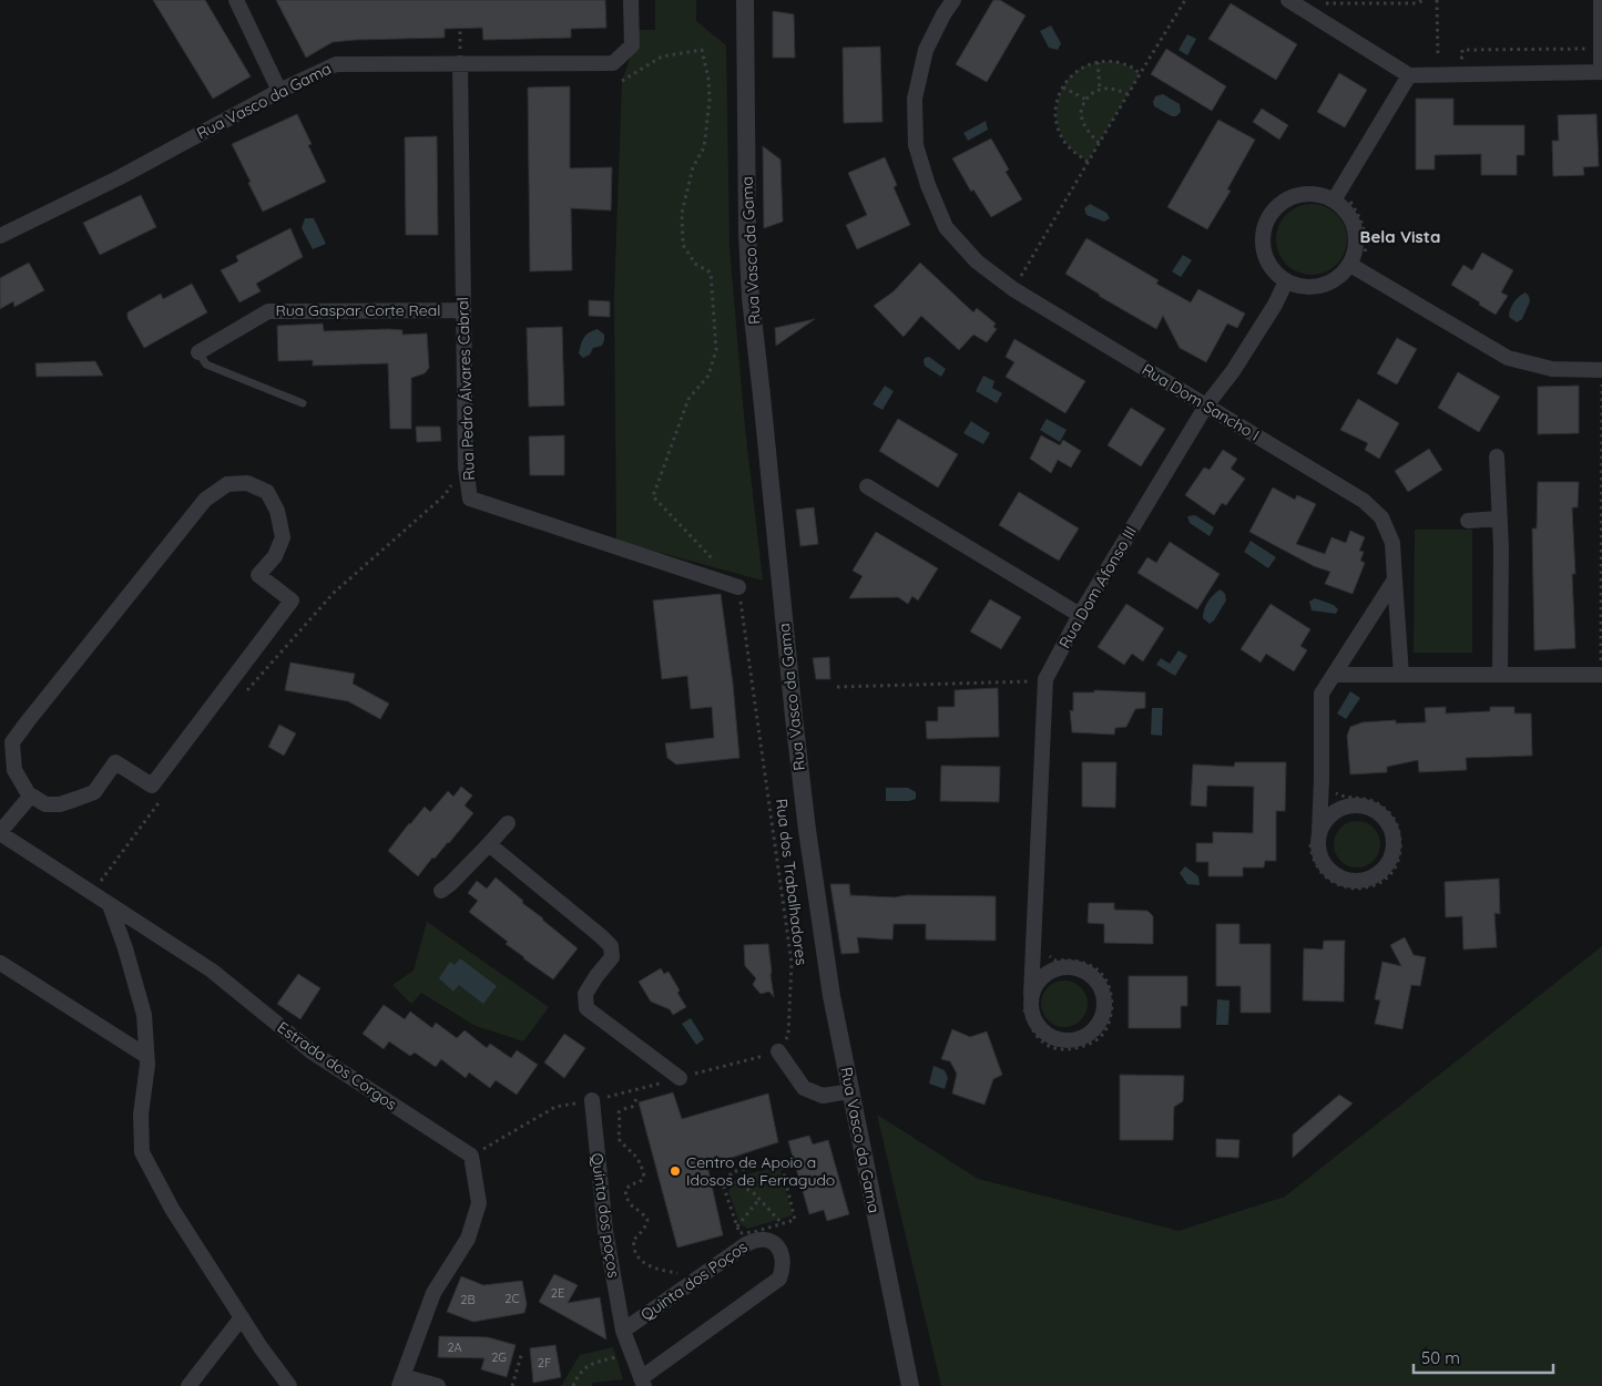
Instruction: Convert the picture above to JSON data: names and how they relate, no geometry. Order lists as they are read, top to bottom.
{
  "streets": {
    "street": [
      "Rua Vasco da Gama",
      "Rua Gaspar Corte Real",
      "Rua Pedro Álvares Cabral",
      "Rua Dom Sancho I",
      "Rua Dom Afonso III",
      "Estrada dos Corgos",
      "Quinta dos poços",
      "Quinta dos Poços"
    ],
    "path": ["Rua dos Trabalhadores"]
  },
  "crossings": [
    ["Rua Vasco da Gama", "Rua Pedro Álvares Cabral"],
    ["Rua Gaspar Corte Real", "Rua Pedro Álvares Cabral"],
    ["Rua Pedro Álvares Cabral", "Rua dos Trabalhadores"],
    ["Rua Dom Sancho I", "Rua Dom Afonso III"],
    ["Quinta dos poços", "Quinta dos Poços"]
  ],
  "districts": ["Bela Vista"],
  "places": ["Centro de Apoio a Idosos de Ferragudo"],
  "house_numbers": [
    "2E",
    "2C",
    "2B",
    "2A",
    "2G",
    "2F"
  ],
  "scale_bar": "50 m"
}
